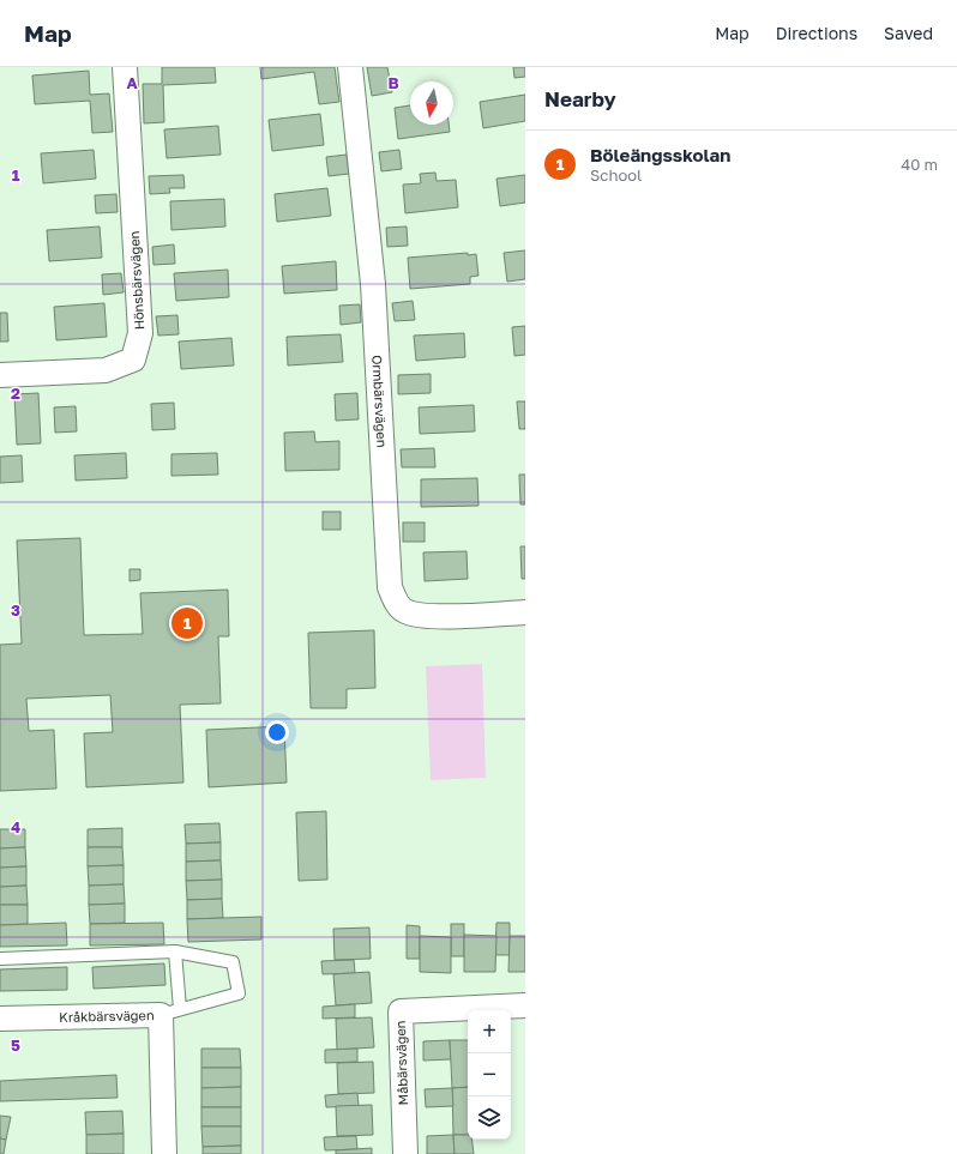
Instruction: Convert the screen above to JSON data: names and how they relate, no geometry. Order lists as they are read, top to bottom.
{
  "streets": {
    "street": [
      "Hönsbärsvägen",
      "Ormbärsvägen",
      "Kråkbärsvägen",
      "Måbärsvägen"
    ]
  },
  "north": "bottom",
  "page": {
    "header": "Map",
    "nav": ["Map", "Directions", "Saved"],
    "heading": "Nearby",
    "list": [
      {
        "mark": "1",
        "name": "Böleängsskolan",
        "note": "School",
        "value": "40 m"
      }
    ],
    "pins": "1",
    "map_buttons": ["+", "−"]
  },
  "grid": {
    "columns": ["A", "B"],
    "rows": [
      "1",
      "2",
      "3",
      "4",
      "5"
    ]
  }
}
